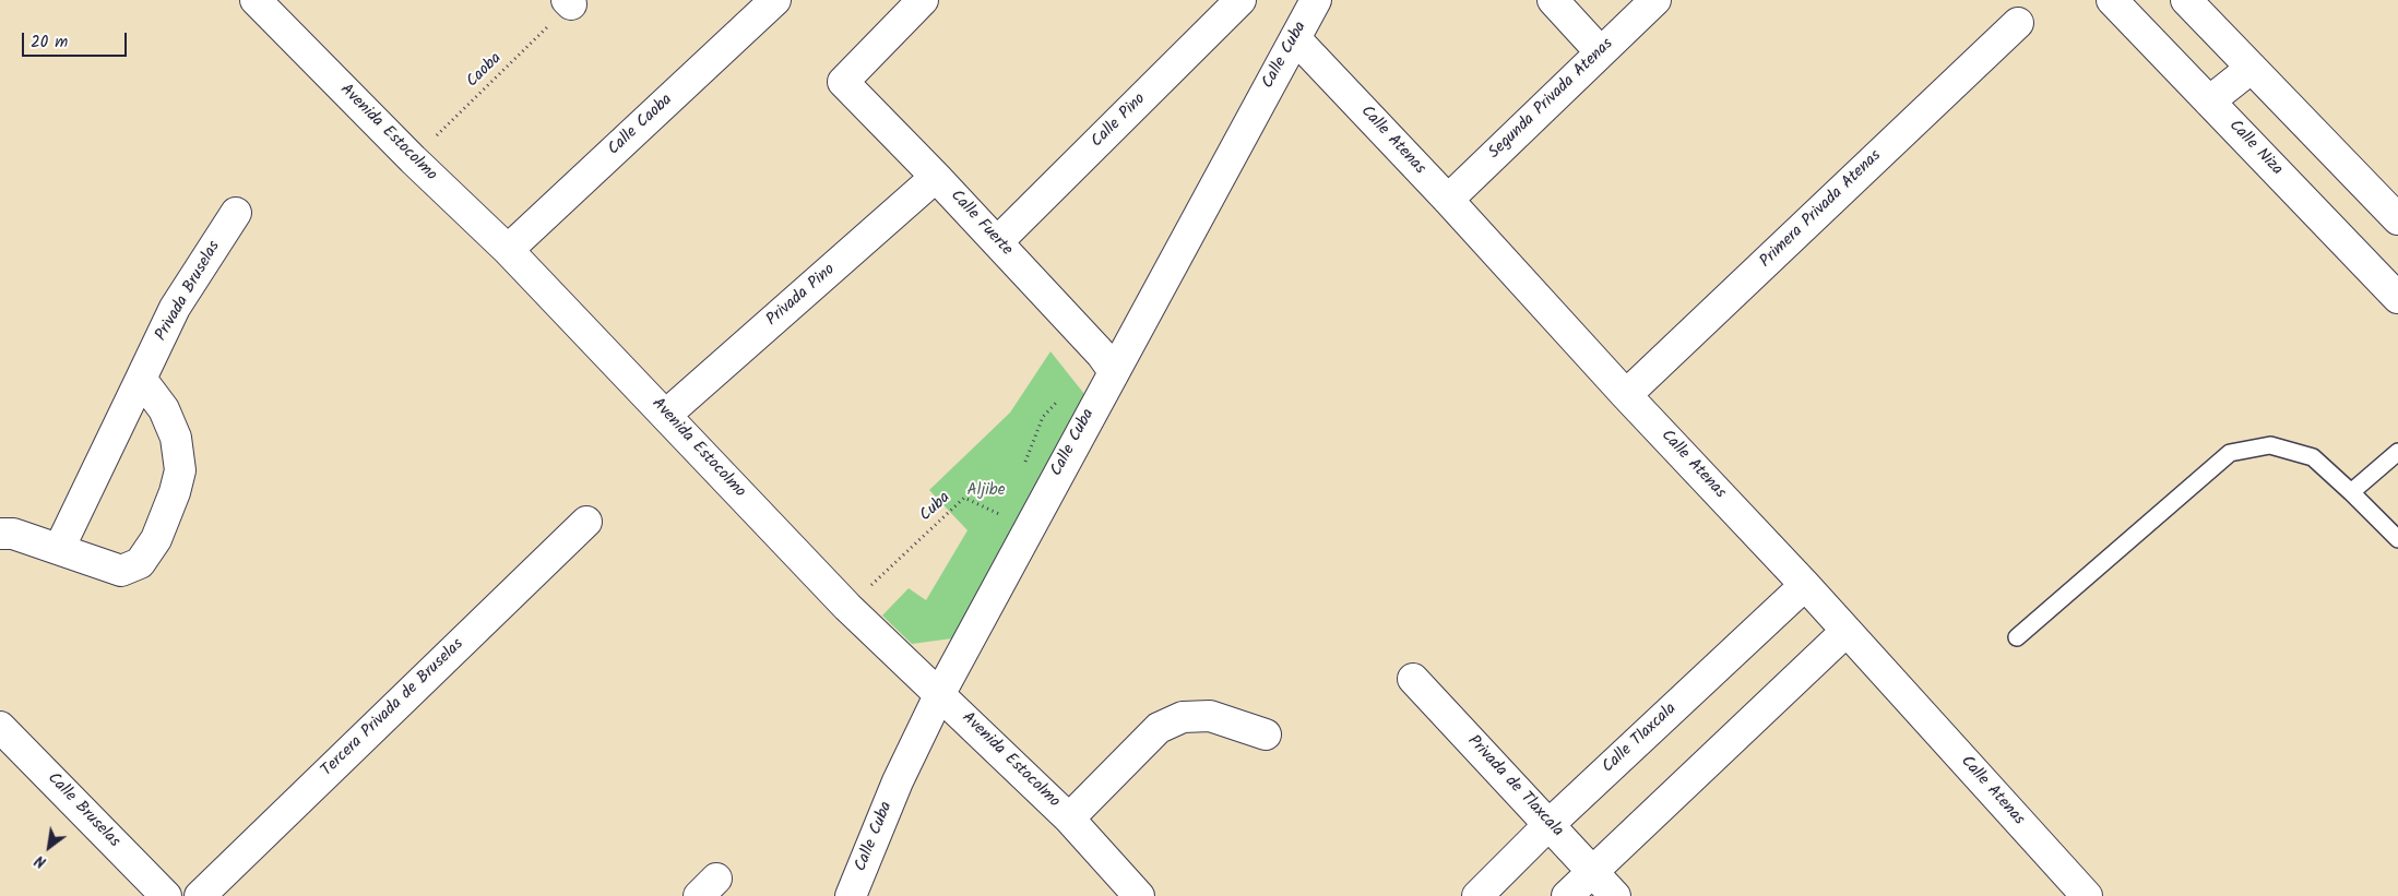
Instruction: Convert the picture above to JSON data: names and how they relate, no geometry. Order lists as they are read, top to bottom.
{
  "streets": {
    "street": [
      "Calle Cuba",
      "Segunda Privada Atenas",
      "Calle Pino",
      "Calle Caoba",
      "Avenida Estocolmo",
      "Calle Atenas",
      "Calle Niza",
      "Primera Privada Atenas",
      "Calle Fuerte",
      "Privada Bruselas",
      "Privada Pino",
      "Tercera Privada de Bruselas",
      "Calle Tlaxcala",
      "Privada de Tlaxcala",
      "Calle Bruselas"
    ],
    "path": ["Caoba", "Cuba"]
  },
  "crossings": [
    ["Calle Cuba", "Avenida Estocolmo"],
    ["Calle Cuba", "Calle Atenas"],
    ["Calle Cuba", "Calle Fuerte"],
    ["Caoba", "Avenida Estocolmo"],
    ["Segunda Privada Atenas", "Calle Atenas"],
    ["Calle Pino", "Calle Fuerte"],
    ["Calle Caoba", "Avenida Estocolmo"],
    ["Avenida Estocolmo", "Privada Pino"],
    ["Avenida Estocolmo", "Cuba"],
    ["Calle Atenas", "Primera Privada Atenas"],
    ["Calle Atenas", "Calle Tlaxcala"],
    ["Calle Fuerte", "Privada Pino"],
    ["Calle Tlaxcala", "Privada de Tlaxcala"]
  ],
  "parks": ["Aljibe"],
  "scale_bar": "20 m",
  "north": "bottom left"
}
